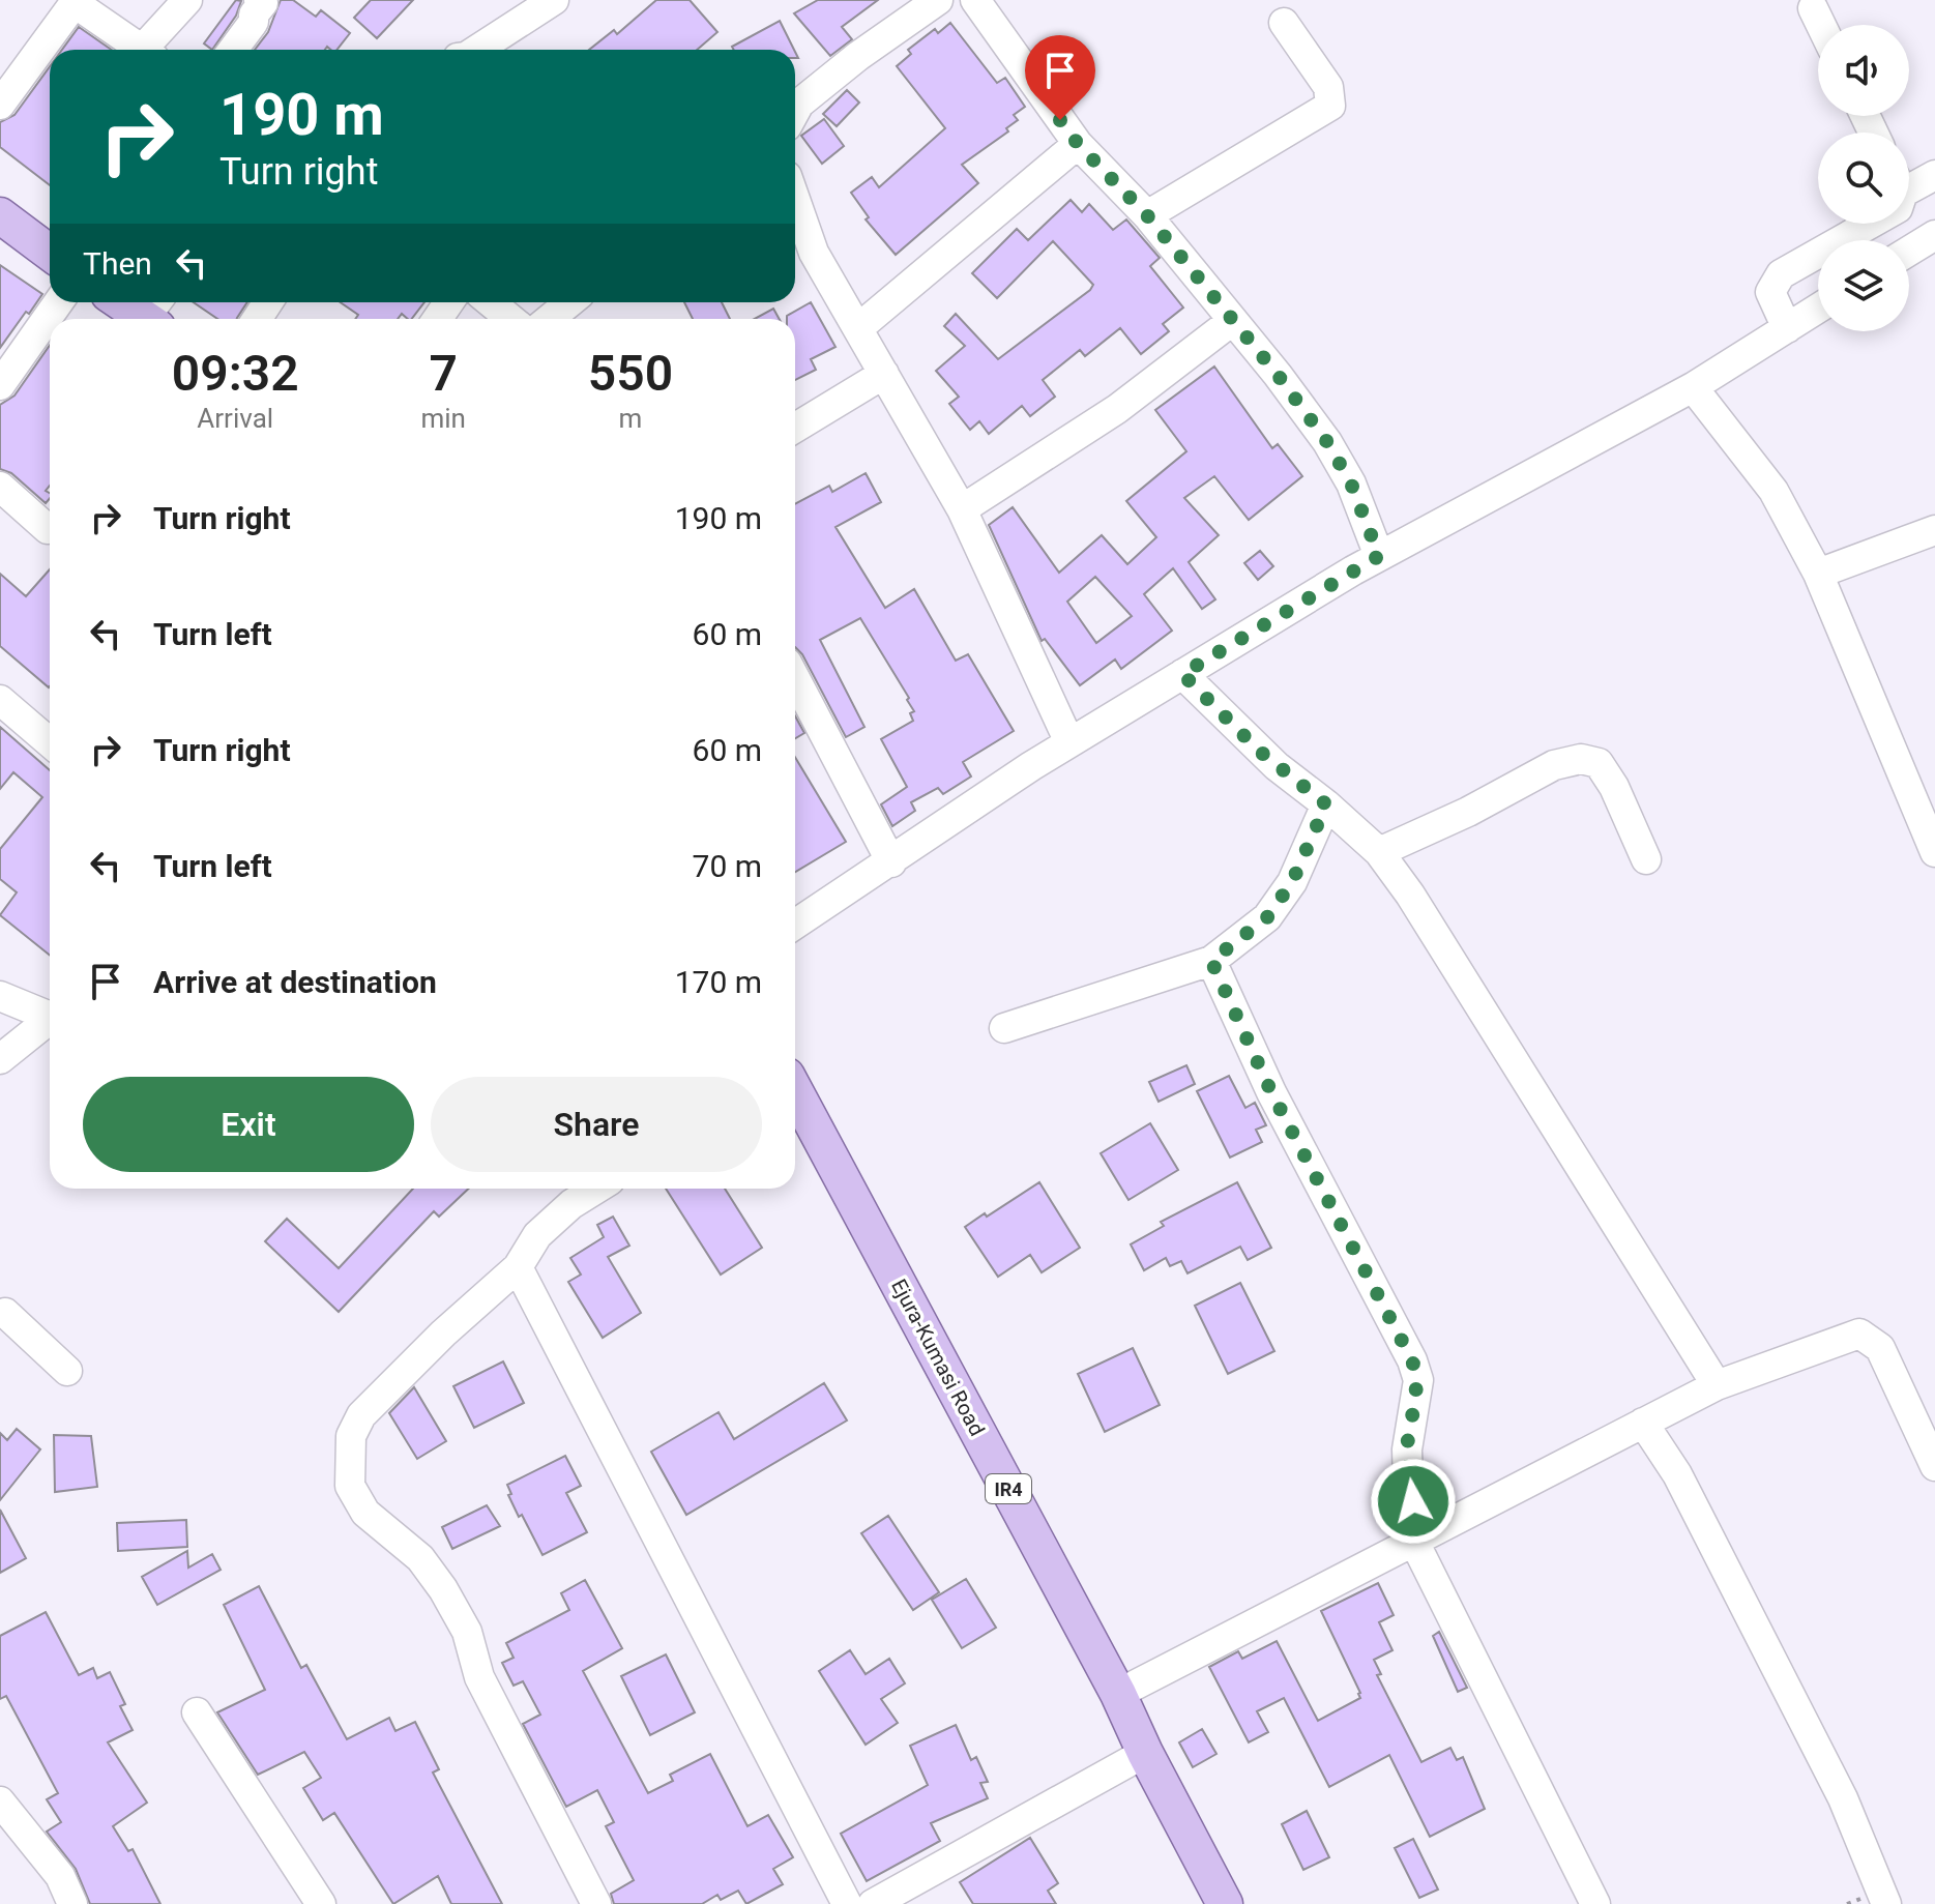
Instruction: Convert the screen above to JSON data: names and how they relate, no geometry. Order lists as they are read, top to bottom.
{
  "streets": {
    "main road": ["Ejura-Kumasi Road", "IR4"]
  },
  "page": {
    "turn": ["190 m", "Turn right"],
    "then": "Then",
    "eta": [
      "09:32",
      "Arrival",
      "7",
      "min",
      "550",
      "m"
    ],
    "list": [
      {
        "name": "Turn right",
        "value": "190 m"
      },
      {
        "name": "Turn left",
        "value": "60 m"
      },
      {
        "name": "Turn right",
        "value": "60 m"
      },
      {
        "name": "Turn left",
        "value": "70 m"
      },
      {
        "name": "Arrive at destination",
        "value": "170 m"
      }
    ],
    "buttons": ["Exit", "Share"]
  }
}
